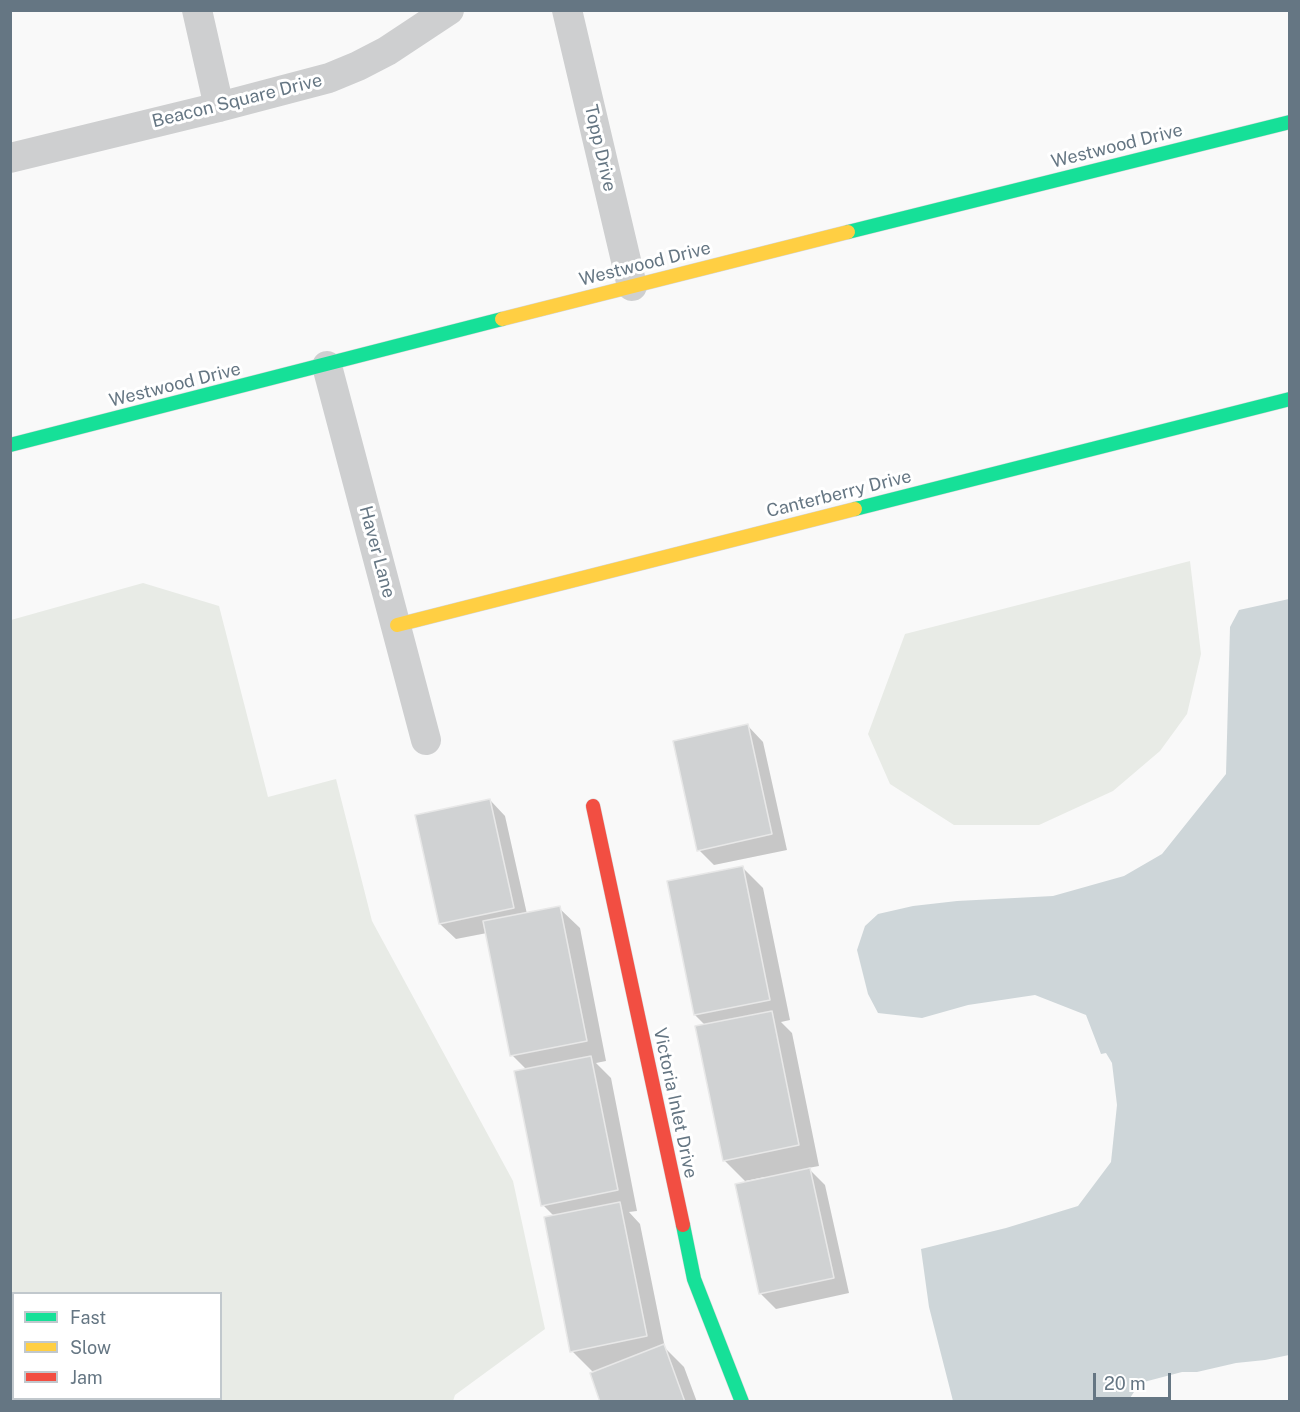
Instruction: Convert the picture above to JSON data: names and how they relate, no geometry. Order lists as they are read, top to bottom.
{
  "streets": {
    "street": [
      "Beacon Square Drive",
      "Westwood Drive",
      "Topp Drive",
      "Canterberry Drive",
      "Haver Lane",
      "Victoria Inlet Drive"
    ]
  },
  "crossings": [
    ["Westwood Drive", "Topp Drive"],
    ["Westwood Drive", "Haver Lane"],
    ["Canterberry Drive", "Haver Lane"]
  ],
  "legend": ["Fast", "Slow", "Jam"],
  "scale_bar": "20 m"
}
